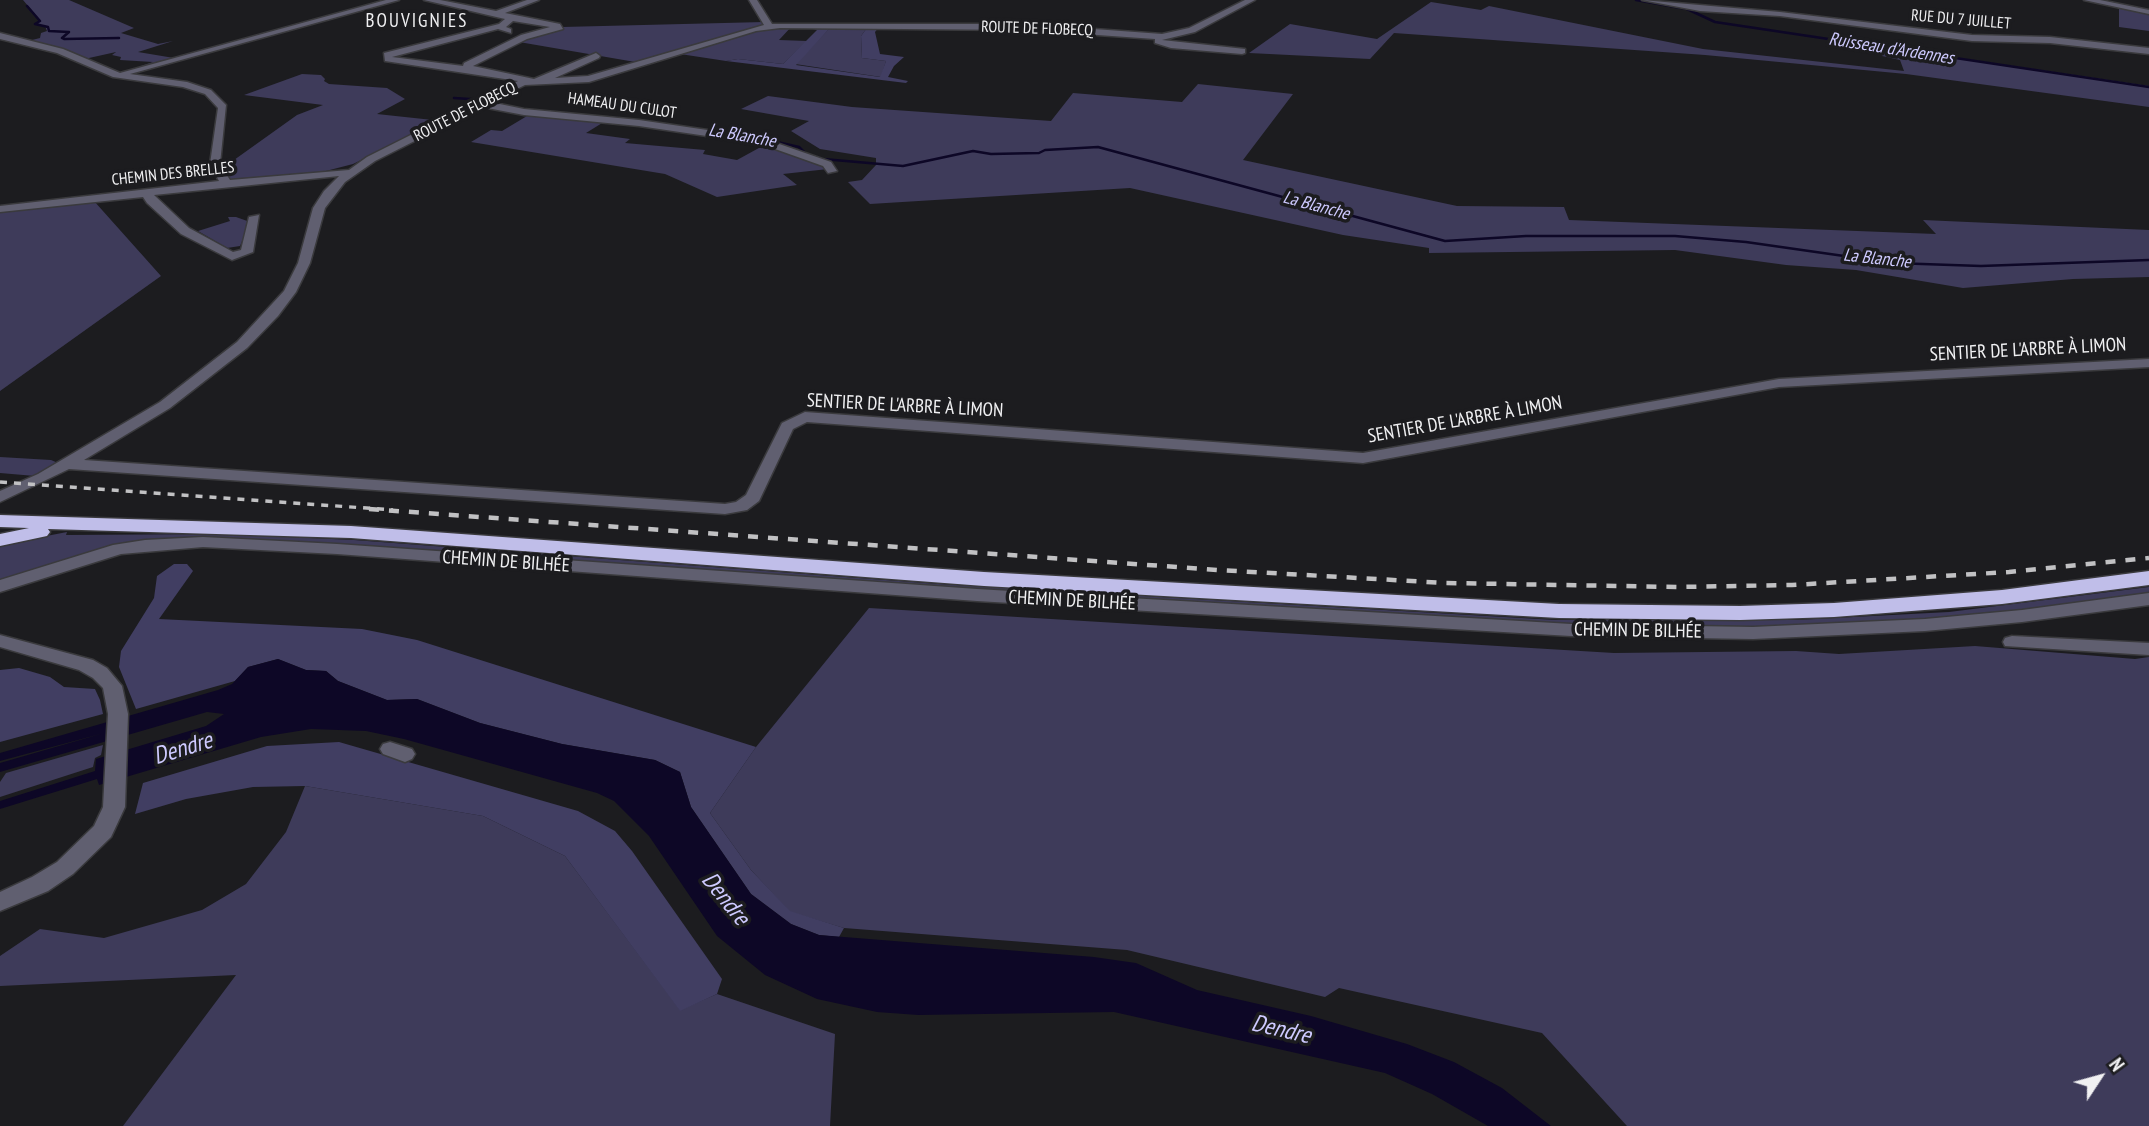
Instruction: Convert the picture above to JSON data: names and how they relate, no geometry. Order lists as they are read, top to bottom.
{
  "streets": {
    "street": [
      "RUE DU 7 JUILLET",
      "ROUTE DE FLOBECQ",
      "HAMEAU DU CULOT",
      "CHEMIN DES BRELLES",
      "SENTIER DE L'ARBRE À LIMON",
      "CHEMIN DE BILHÉE"
    ]
  },
  "crossings": [
    ["ROUTE DE FLOBECQ", "HAMEAU DU CULOT"],
    ["ROUTE DE FLOBECQ", "CHEMIN DES BRELLES"],
    ["ROUTE DE FLOBECQ", "SENTIER DE L'ARBRE À LIMON"]
  ],
  "districts": ["BOUVIGNIES"],
  "water": ["Ruisseau d'Ardennes", "La Blanche", "Dendre"],
  "north": "top right"
}
